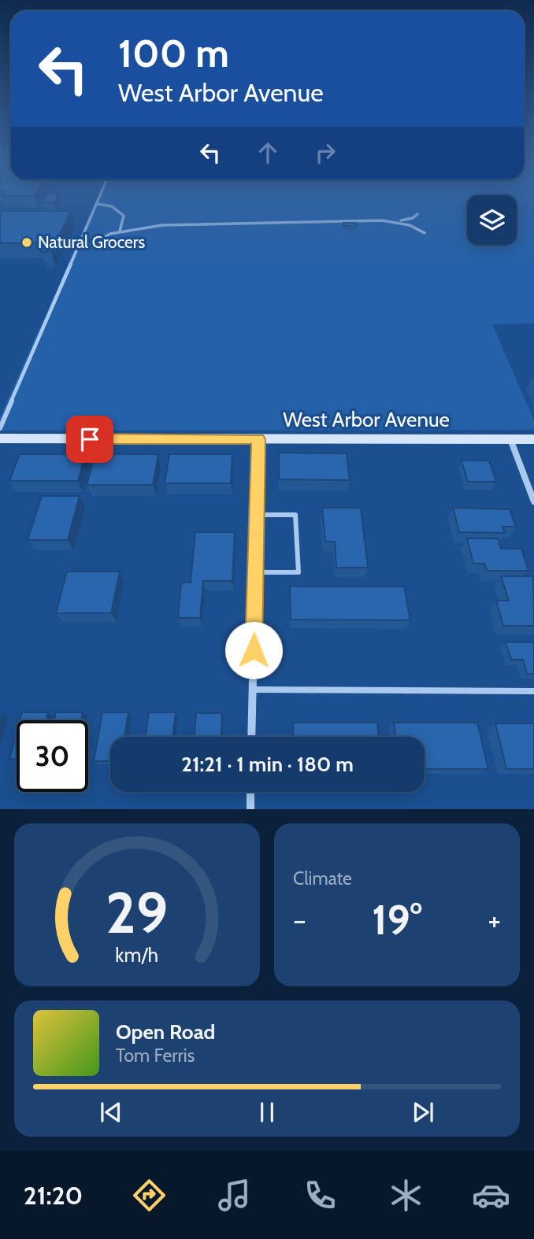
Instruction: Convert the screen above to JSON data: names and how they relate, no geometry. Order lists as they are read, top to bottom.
{
  "streets": {
    "main road": ["West Arbor Avenue"]
  },
  "places": ["Natural Grocers"],
  "page": {
    "turn": ["100 m", "West Arbor Avenue"],
    "limit": "30",
    "trip": "21:21 · 1 min · 180 m",
    "tile": "Climate",
    "heat": ["−", "19°", "+"],
    "song": ["Open Road", "Tom Ferris"],
    "tabs": "21:20",
    "gauge": ["29", "km/h"]
  }
}
